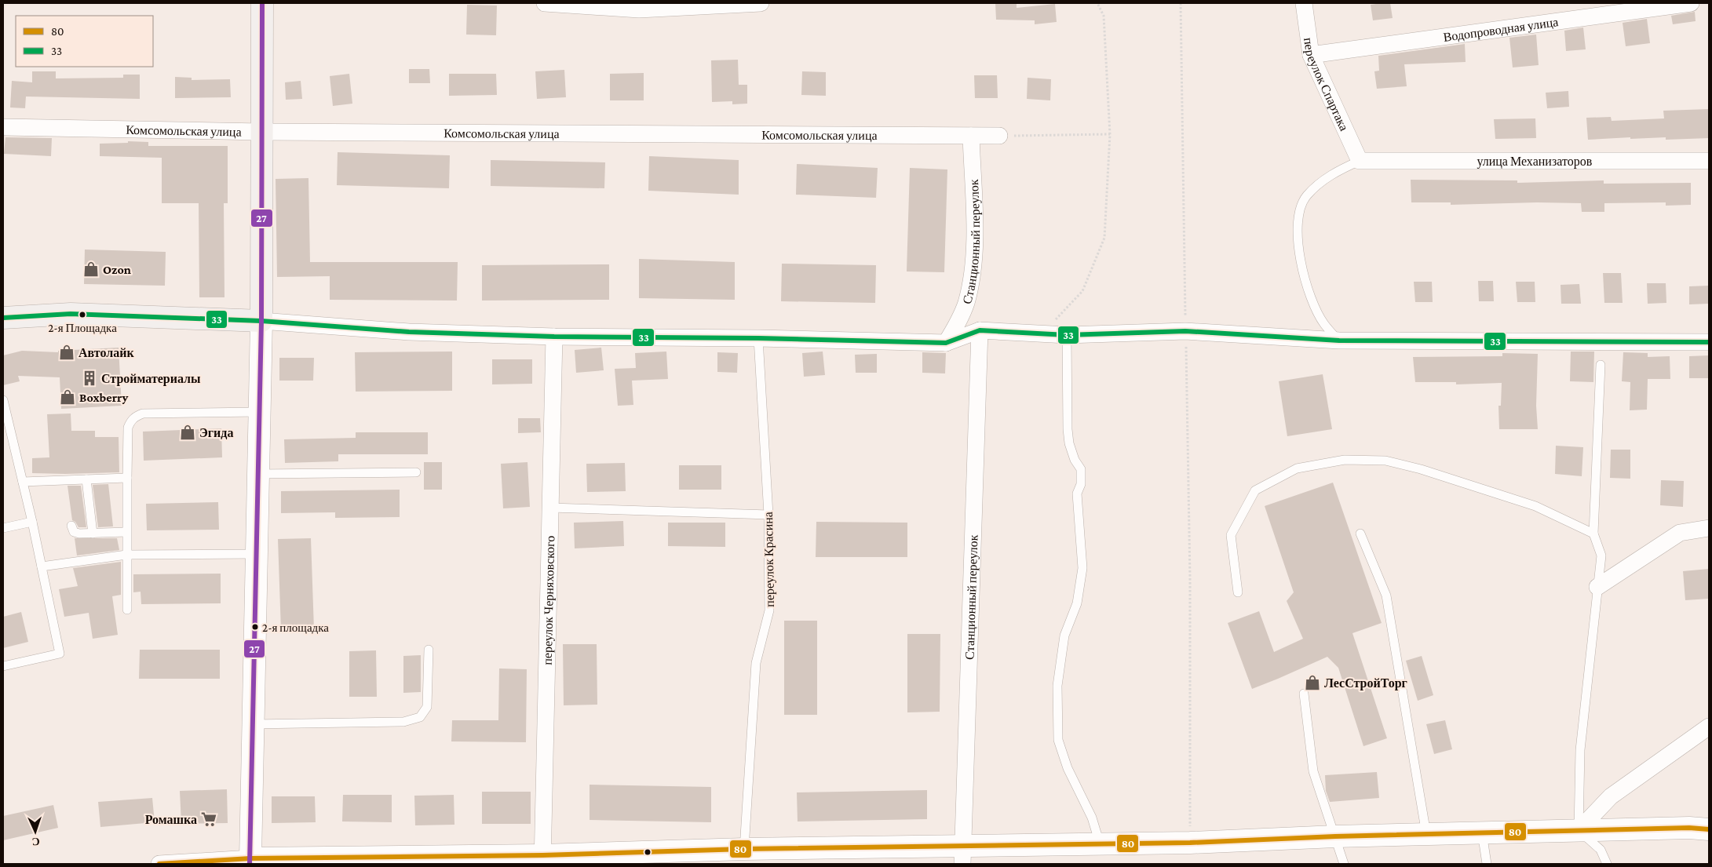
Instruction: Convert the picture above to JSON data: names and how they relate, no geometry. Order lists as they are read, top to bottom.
{
  "streets": {
    "street": [
      "Водопроводная улица",
      "переулок Спартака",
      "Комсомольская улица",
      "улица Механизаторов",
      "Станционный переулок",
      "переулок Черняховского"
    ],
    "lane": ["переулок Красина"]
  },
  "crossings": [
    ["Водопроводная улица", "переулок Спартака"],
    ["переулок Спартака", "улица Механизаторов"],
    ["Комсомольская улица", "Станционный переулок"]
  ],
  "places": {
    "shop": [
      "Ozon",
      "Автолайк",
      "Boxberry",
      "Эгида",
      "ЛесСтройТорг"
    ],
    "other": ["2-я Площадка", "2-я площадка"],
    "building": ["Стройматериалы"],
    "supermarket": ["Ромашка"]
  },
  "lines": ["transit line 27", "transit line 33", "transit line 80"],
  "legend": ["80", "33"],
  "north": "bottom"
}
